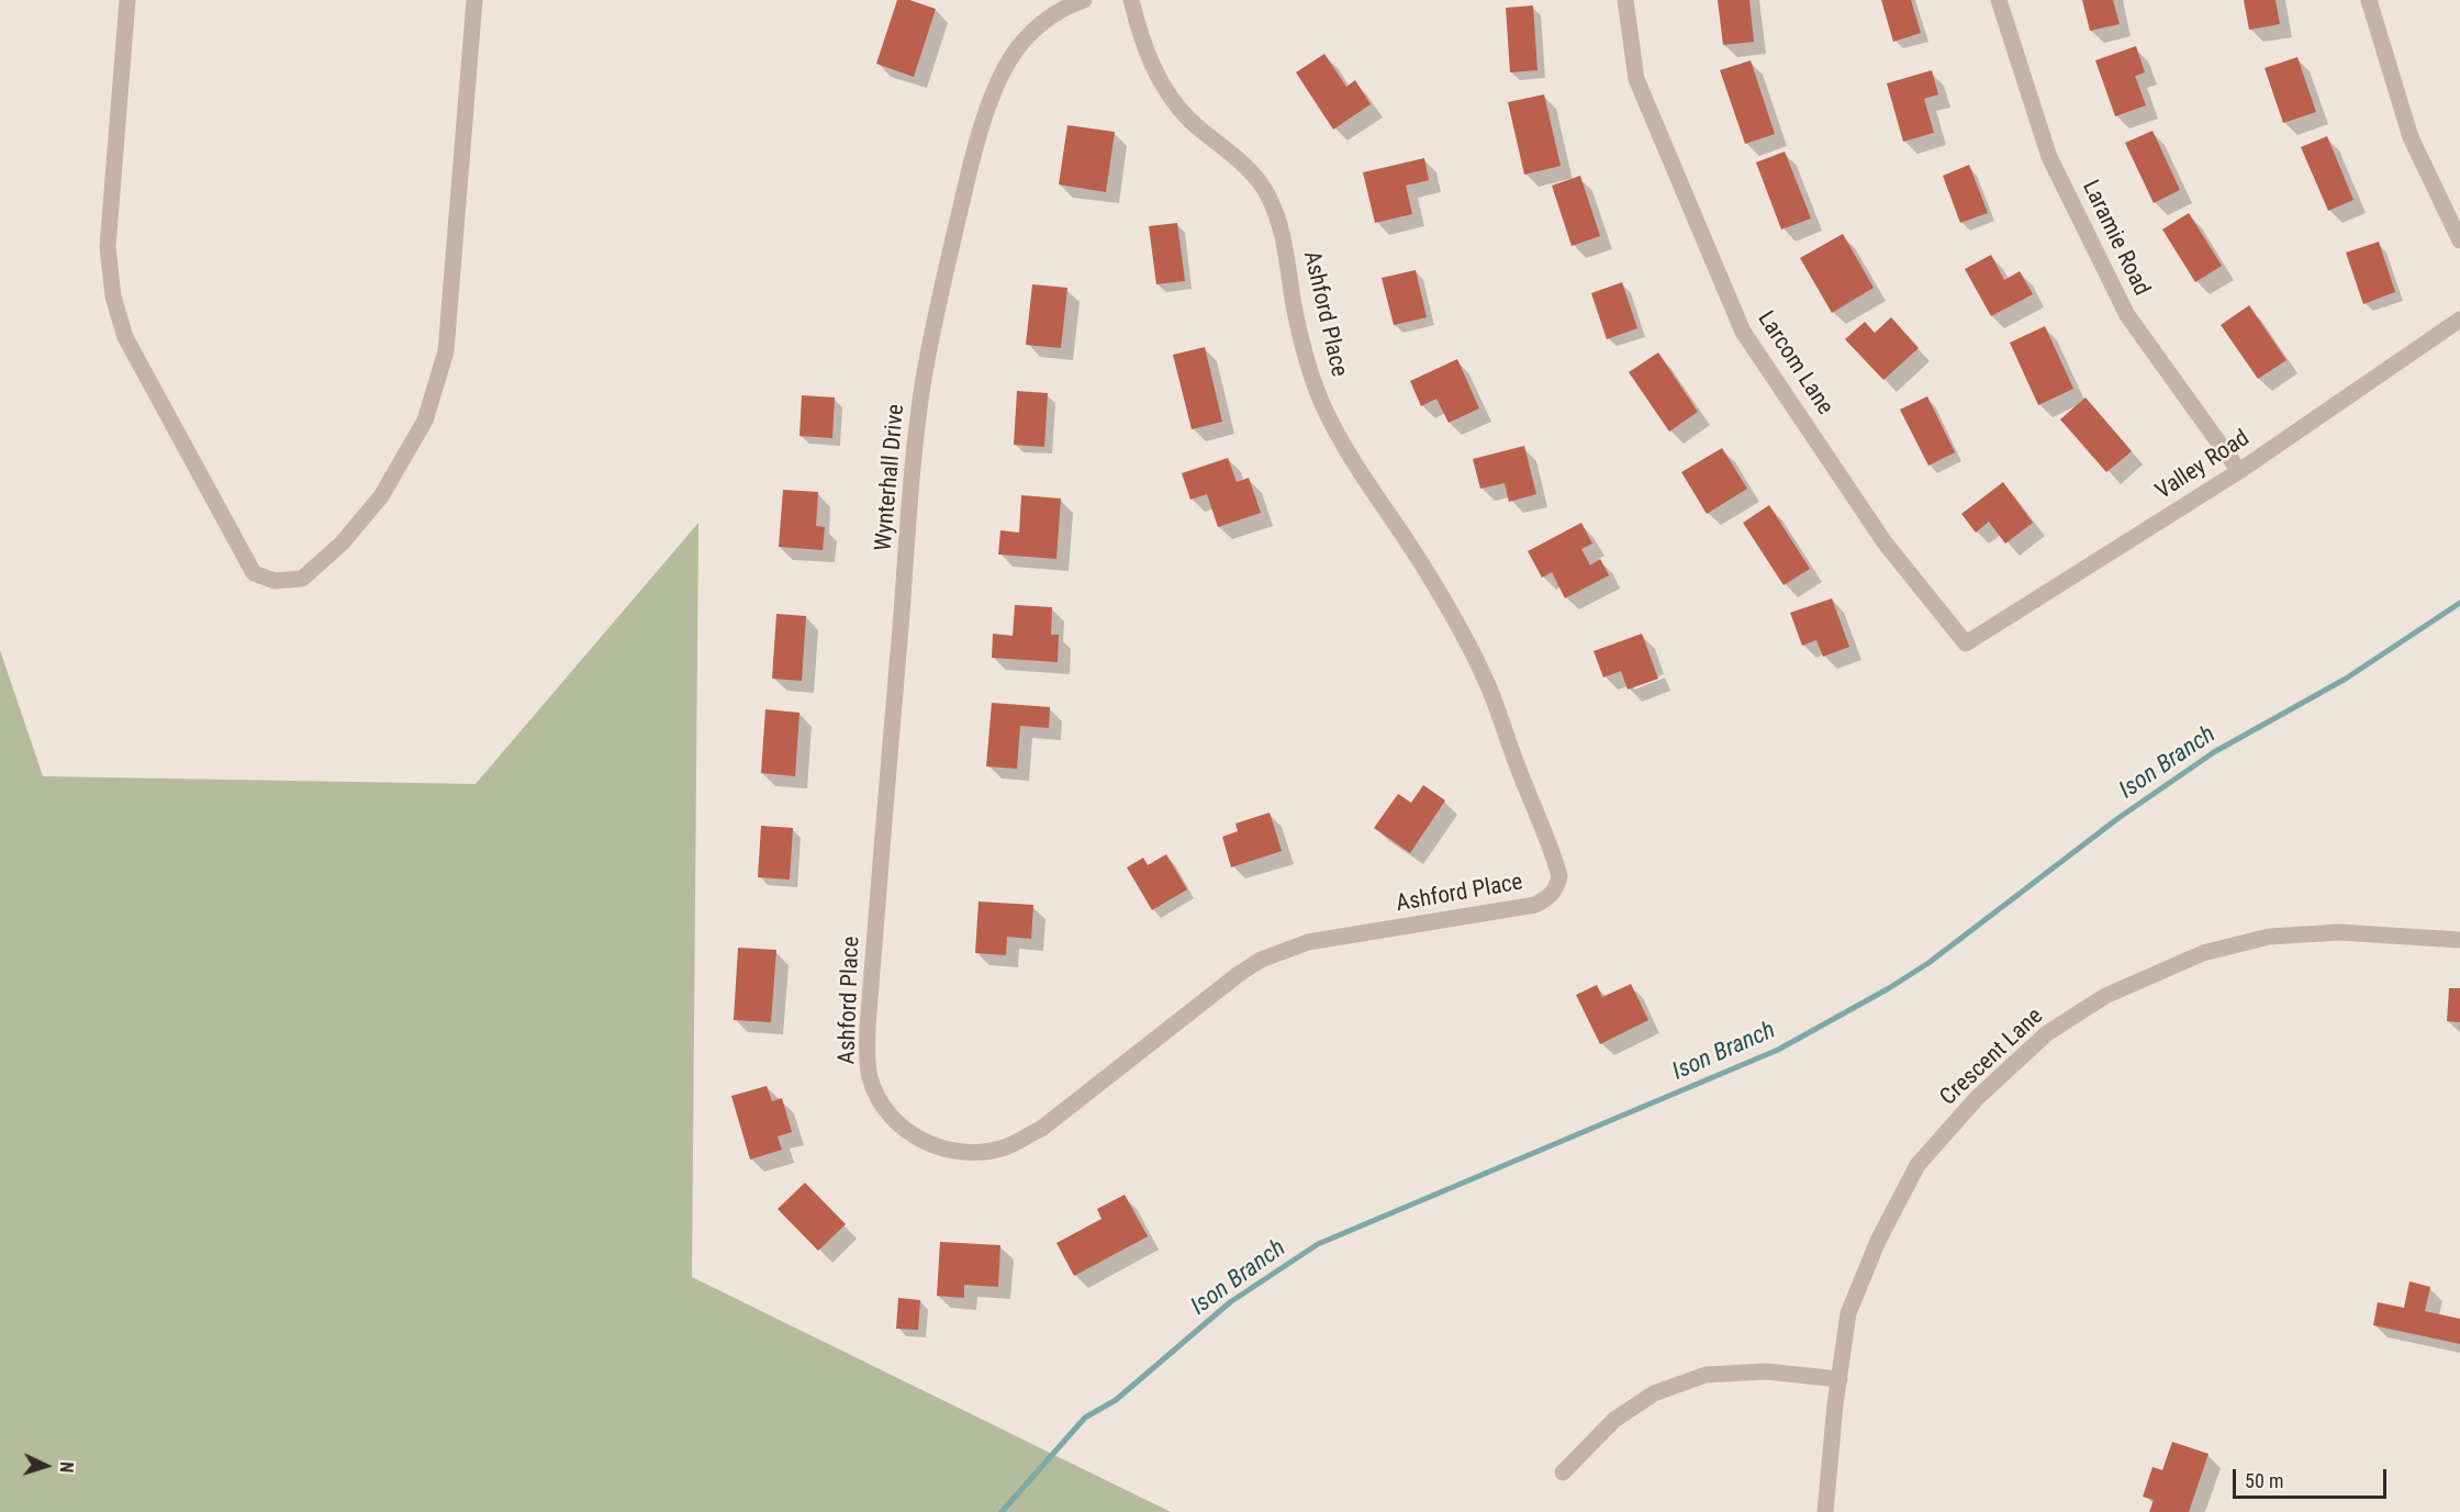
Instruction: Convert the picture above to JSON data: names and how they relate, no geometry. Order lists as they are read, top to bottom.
{
  "streets": {
    "street": [
      "Laramie Road",
      "Ashford Place",
      "Larcom Lane",
      "Valley Road",
      "Wynterhall Drive",
      "Crescent Lane"
    ]
  },
  "crossings": [
    ["Laramie Road", "Valley Road"],
    ["Ashford Place", "Wynterhall Drive"],
    ["Larcom Lane", "Valley Road"]
  ],
  "water": ["Ison Branch"],
  "scale_bar": "50 m",
  "north": "right"
}
